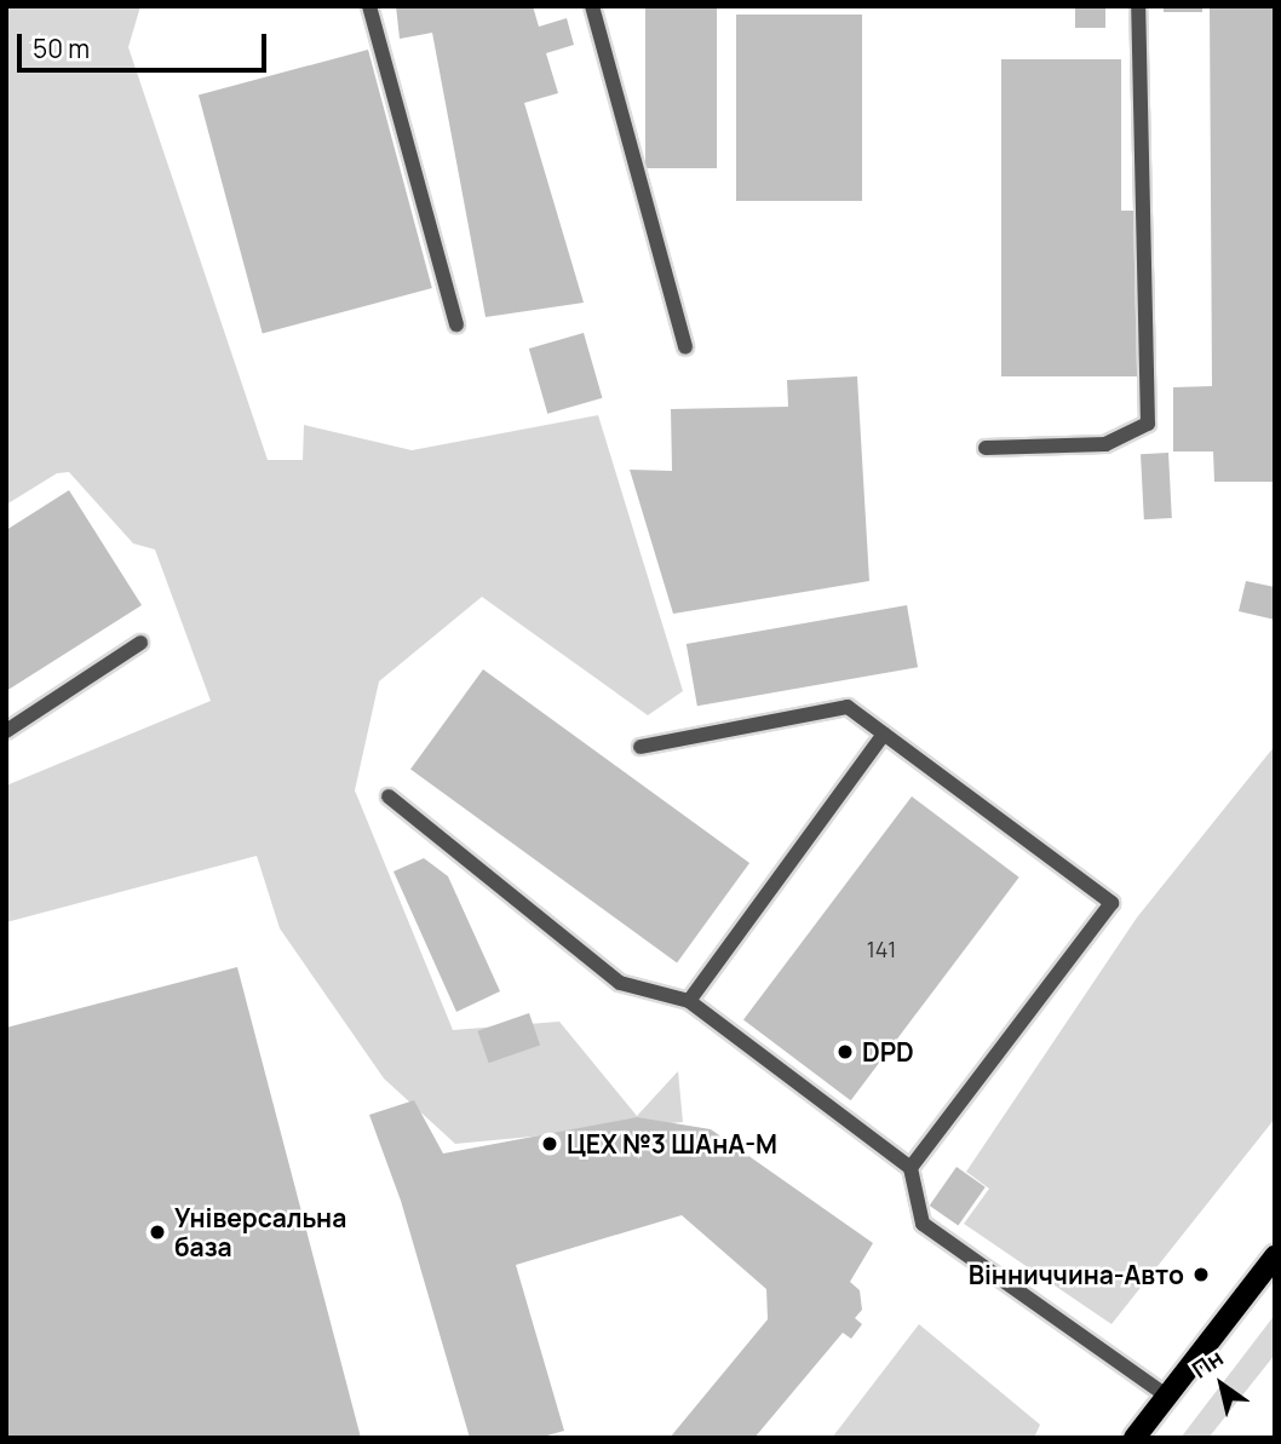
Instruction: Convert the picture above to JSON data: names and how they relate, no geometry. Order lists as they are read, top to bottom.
{
  "places": [
    "DPD",
    "ЦЕХ №3 ШАнА-М",
    "Універсальна база",
    "Вінниччина-Авто"
  ],
  "house_numbers": ["141"],
  "scale_bar": "50 m",
  "north": "top left"
}
